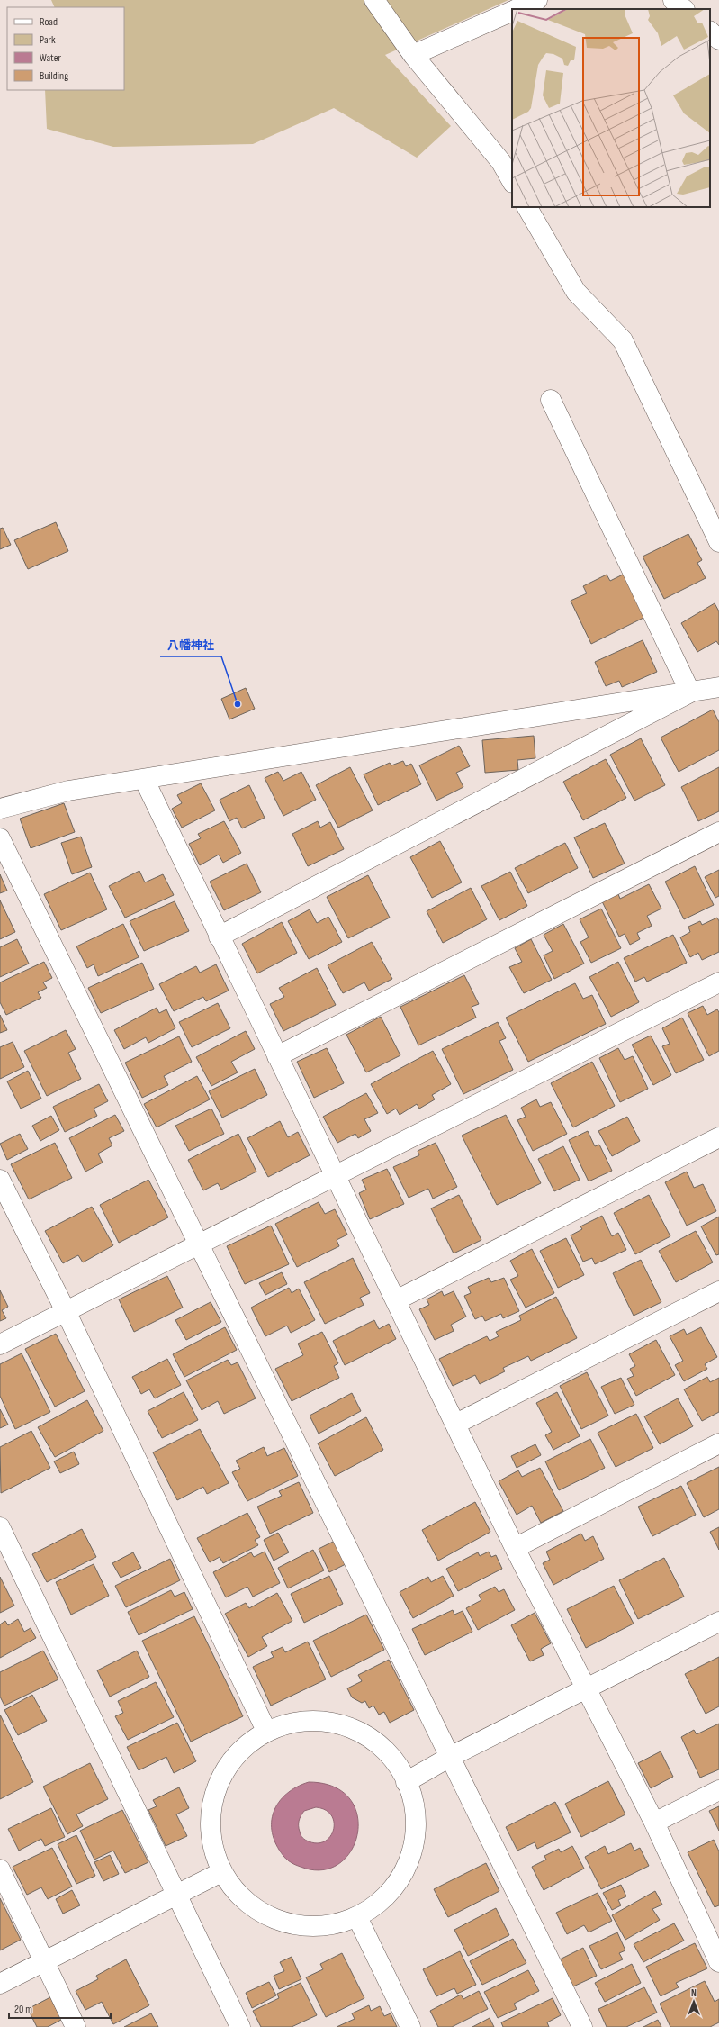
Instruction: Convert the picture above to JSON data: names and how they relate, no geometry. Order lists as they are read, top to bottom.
{
  "places": ["八幡神社"],
  "legend": [
    "Road",
    "Park",
    "Water",
    "Building"
  ],
  "scale_bar": "20 m",
  "north": "top"
}
